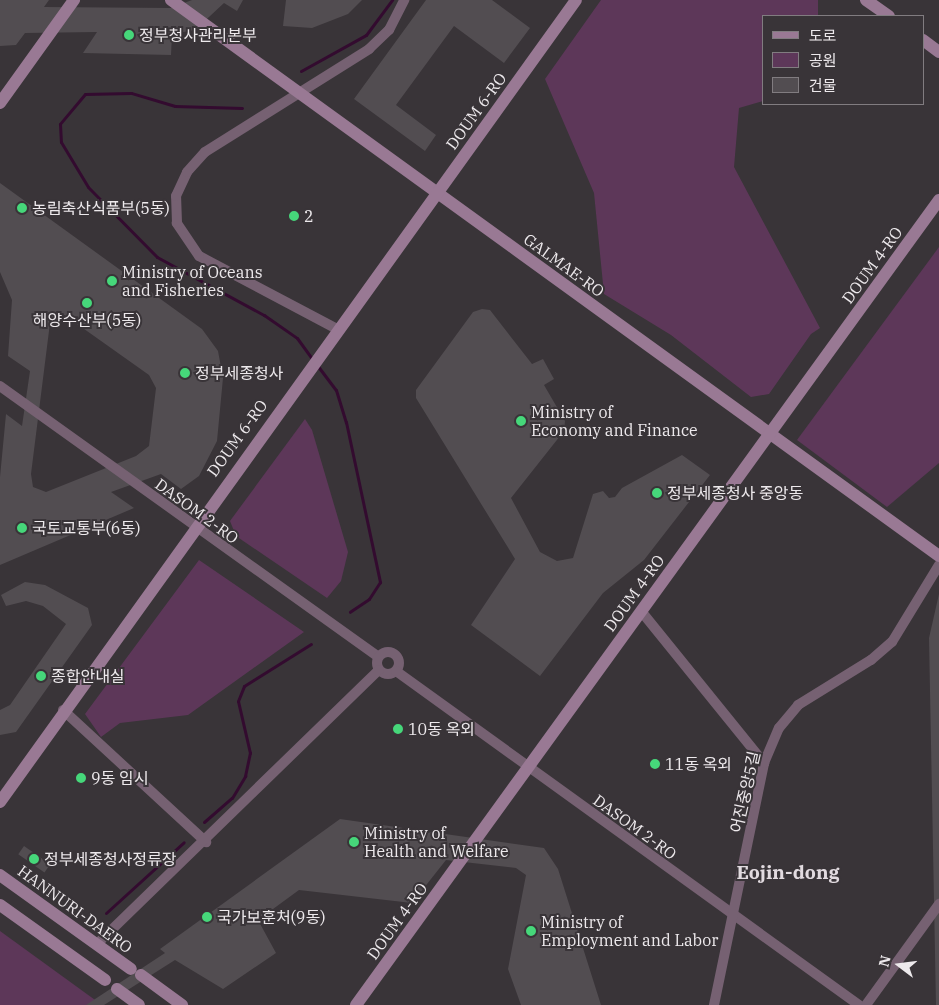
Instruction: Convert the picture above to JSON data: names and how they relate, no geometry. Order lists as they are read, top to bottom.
{
  "streets": {
    "street": [
      "DOUM 6-RO",
      "GALMAE-RO",
      "DOUM 4-RO",
      "DASOM 2-RO",
      "어진중앙5길",
      "HANNURI-DAERO"
    ]
  },
  "crossings": [
    ["DOUM 6-RO", "GALMAE-RO"],
    ["DOUM 6-RO", "DASOM 2-RO"],
    ["GALMAE-RO", "DOUM 4-RO"],
    ["DOUM 4-RO", "DASOM 2-RO"],
    ["DASOM 2-RO", "어진중앙5길"]
  ],
  "districts": ["Eojin-dong"],
  "places": [
    "정부청사관리본부",
    "농림축산식품부(5동)",
    "2",
    "Ministry of Oceans and Fisheries",
    "해양수산부(5동)",
    "정부세종청사",
    "Ministry of Economy and Finance",
    "정부세종청사 중앙동",
    "국토교통부(6동)",
    "종합안내실",
    "10동 옥외",
    "11동 옥외",
    "9동 임시",
    "Ministry of Health and Welfare",
    "정부세종청사정류장",
    "국가보훈처(9동)",
    "Ministry of Employment and Labor"
  ],
  "legend": ["도로", "공원", "건물"],
  "north": "left"
}
